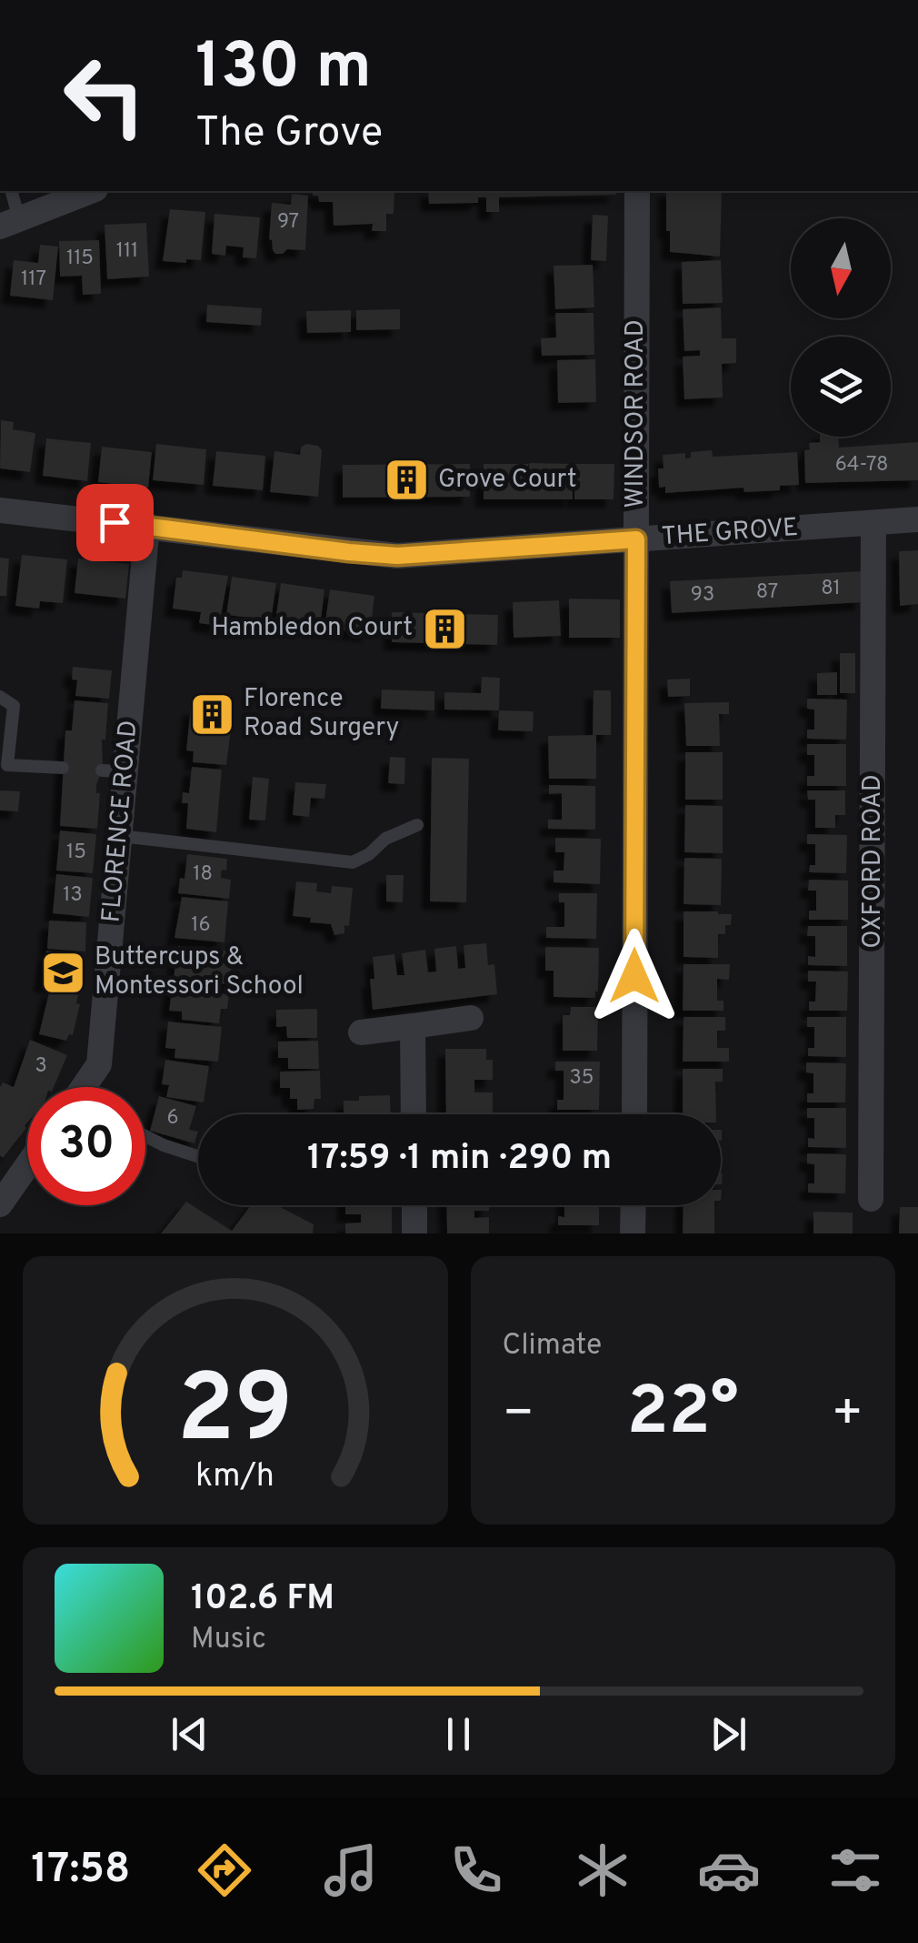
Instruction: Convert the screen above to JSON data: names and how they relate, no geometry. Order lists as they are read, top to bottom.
{
  "streets": {
    "street": [
      "WINDSOR ROAD",
      "THE GROVE",
      "FLORENCE ROAD",
      "OXFORD ROAD"
    ]
  },
  "crossings": [
    ["WINDSOR ROAD", "THE GROVE"],
    ["THE GROVE", "FLORENCE ROAD"],
    ["THE GROVE", "OXFORD ROAD"]
  ],
  "places": {
    "building": ["Grove Court", "Hambledon Court", "Florence Road Surgery"],
    "school or university": ["Buttercups & Montessori School"]
  },
  "house_numbers": [
    "97",
    "111",
    "115",
    "117",
    "64-78",
    "81",
    "87",
    "93",
    "15",
    "18",
    "13",
    "16",
    "3",
    "35",
    "6"
  ],
  "north": "bottom",
  "page": {
    "turn": ["130 m", "The Grove"],
    "limit": "30",
    "trip": "17:59 · 1 min · 290 m",
    "tile": "Climate",
    "heat": ["−", "22°", "+"],
    "song": ["102.6 FM", "Music"],
    "tabs": "17:58",
    "gauge": ["29", "km/h"]
  }
}
